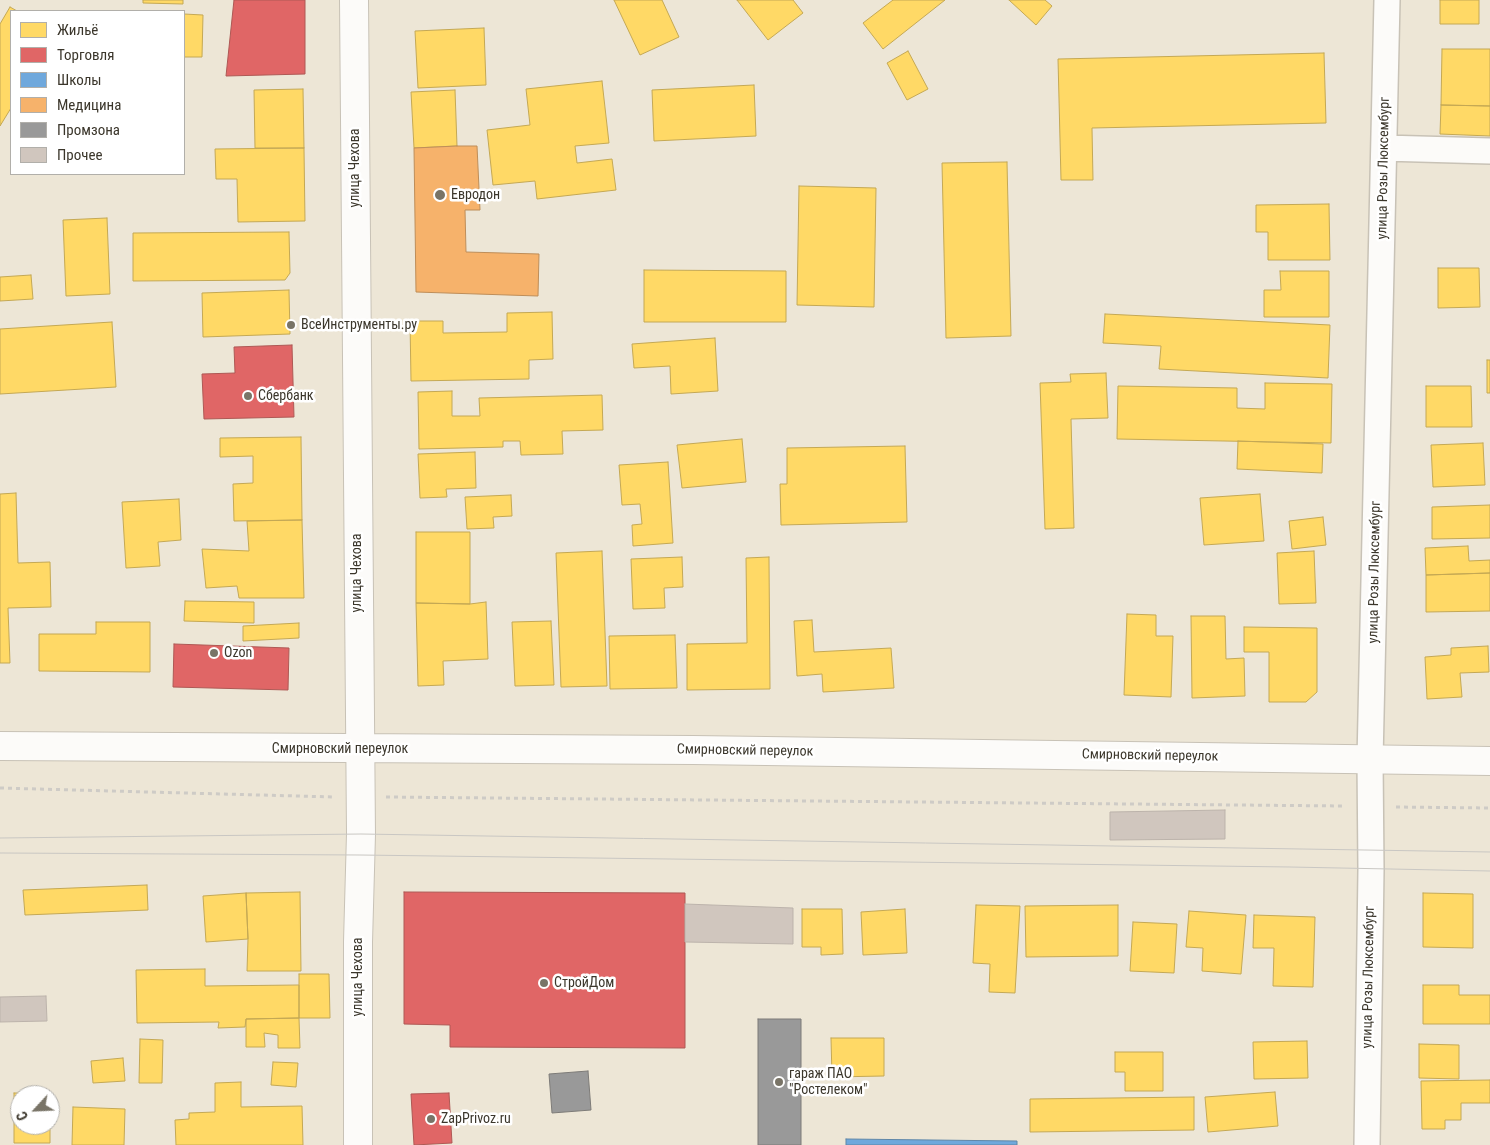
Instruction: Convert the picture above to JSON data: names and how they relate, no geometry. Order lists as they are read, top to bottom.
{
  "streets": {
    "main road": ["улица Чехова", "Смирновский переулок"],
    "street": ["улица Розы Люксембург"]
  },
  "crossings": [
    ["улица Чехова", "Смирновский переулок"],
    ["улица Розы Люксембург", "Смирновский переулок"]
  ],
  "places": [
    "Евродон",
    "ВсеИнструменты.ру",
    "Сбербанк",
    "Ozon",
    "СтройДом",
    "гараж ПАО \"Ростелеком\"",
    "ZapPrivoz.ru"
  ],
  "legend": [
    "Жильё",
    "Торговля",
    "Школы",
    "Медицина",
    "Промзона",
    "Прочее"
  ],
  "north": "bottom left"
}
